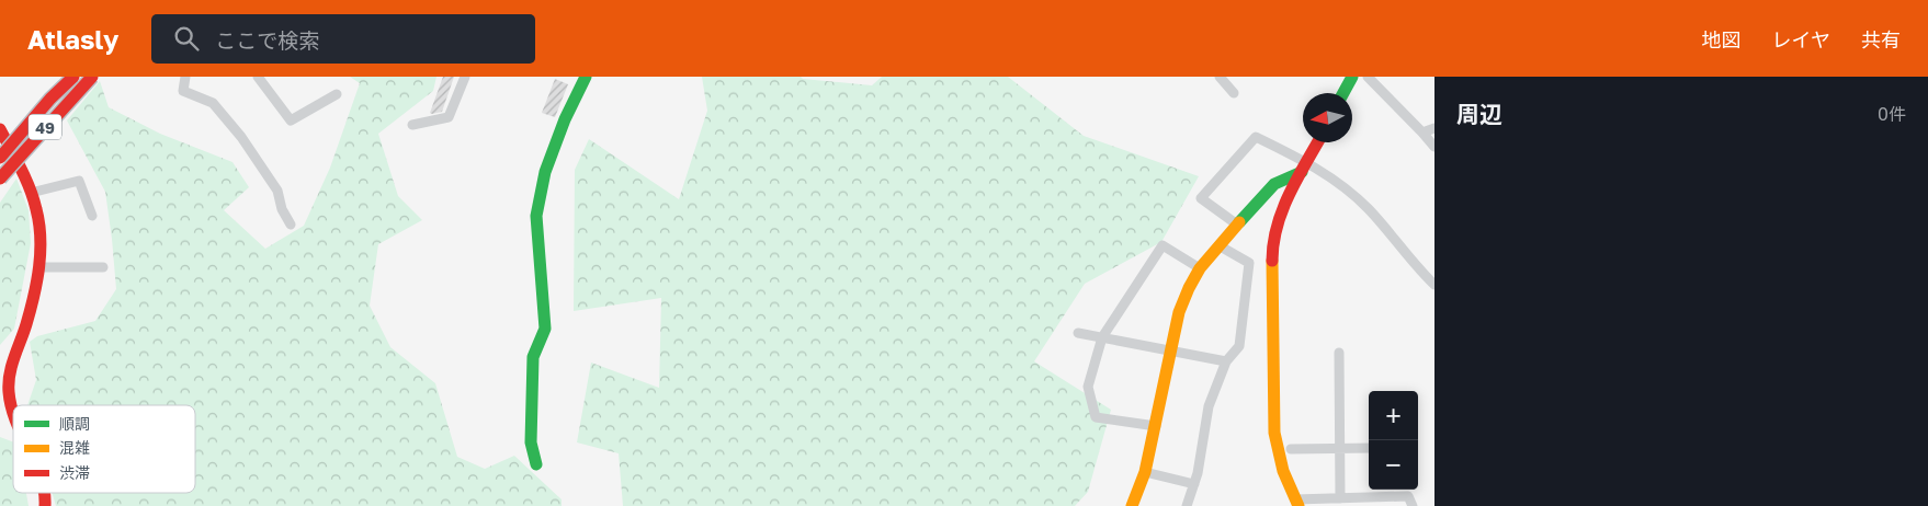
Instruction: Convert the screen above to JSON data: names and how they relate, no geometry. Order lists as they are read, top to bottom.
{
  "streets": {
    "main road": ["49"]
  },
  "legend": ["順調", "混雑", "渋滞"],
  "north": "left",
  "page": {
    "header": "Atlasly",
    "search": "ここで検索",
    "nav": ["地図", "レイヤ", "共有"],
    "heading": ["周辺", "0件"],
    "map_buttons": ["+", "−"]
  }
}
